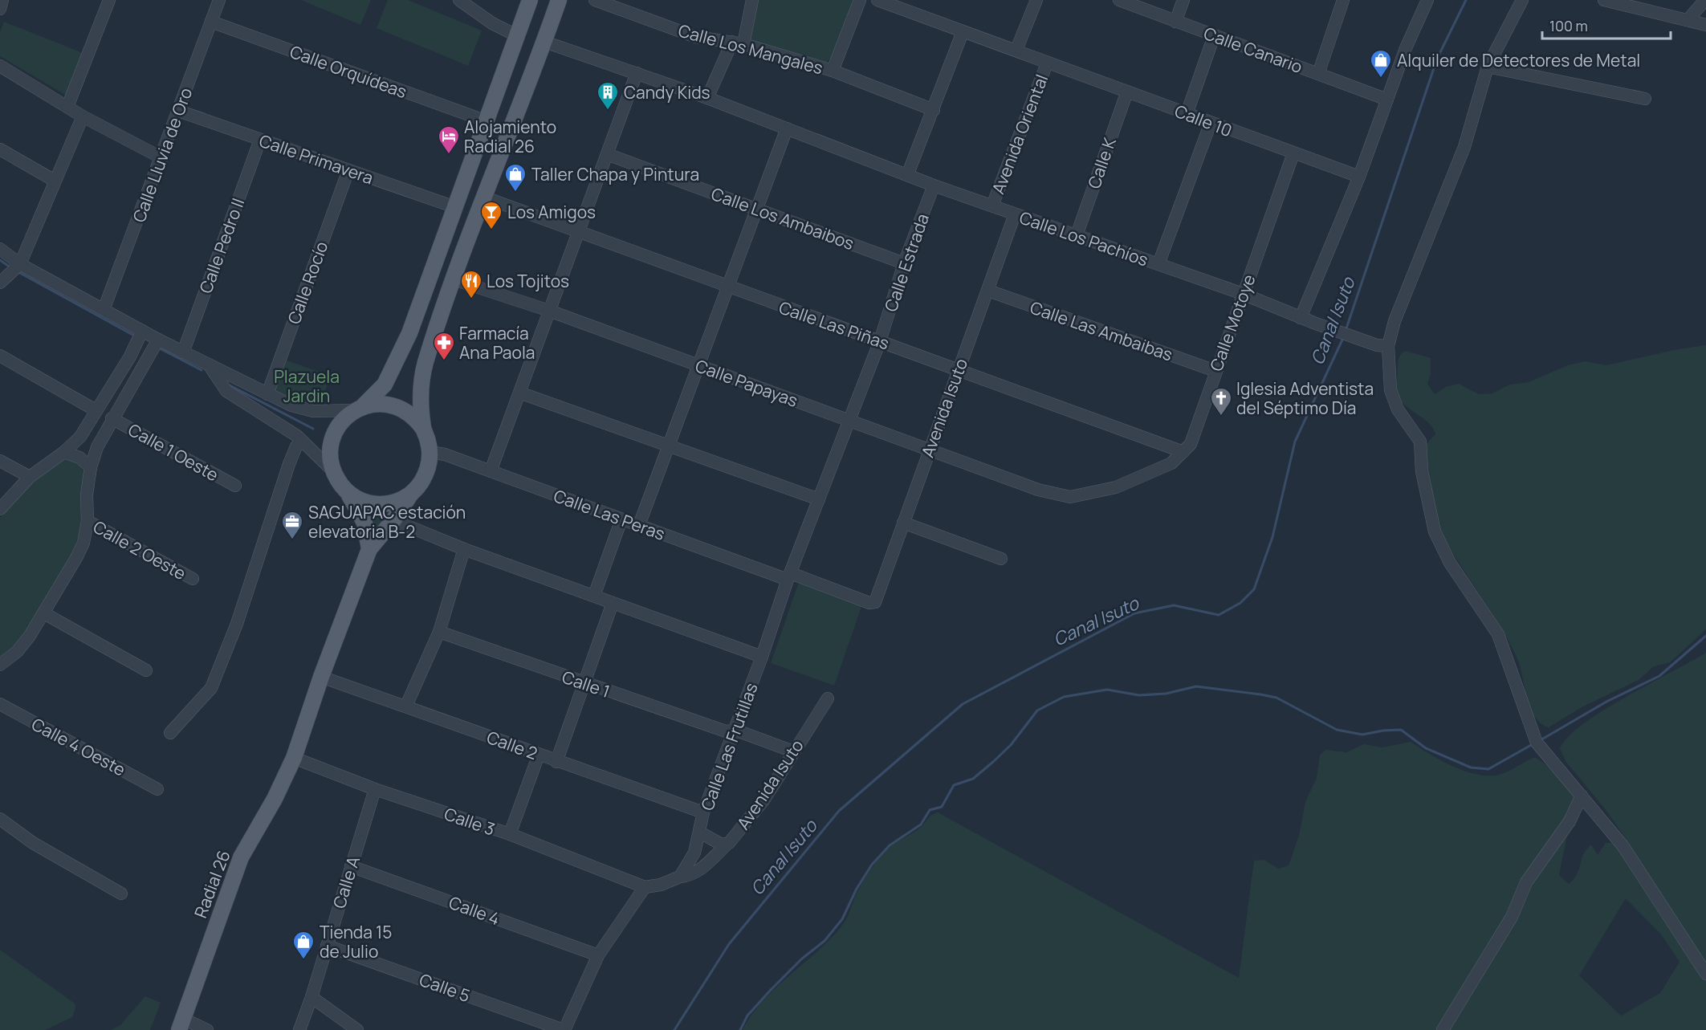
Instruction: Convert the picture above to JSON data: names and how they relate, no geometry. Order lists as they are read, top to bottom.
{
  "streets": {
    "main road": ["Radial 26"],
    "street": [
      "Calle Los Mangales",
      "Calle Canario",
      "Calle Orquídeas",
      "Calle 10",
      "Avenida Oriental",
      "Calle Lluvia de Oro",
      "Calle Primavera",
      "Calle K",
      "Calle Los Ambaibos",
      "Calle Los Pachíos",
      "Calle Pedro II",
      "Calle Estrada",
      "Calle Rocío",
      "Calle Motoye",
      "Calle Las Piñas",
      "Calle Las Ambaibas",
      "Calle Papayas",
      "Avenida Isuto",
      "Calle 1 Oeste",
      "Calle Las Peras",
      "Calle 2 Oeste",
      "Calle 1",
      "Calle 2",
      "Calle 4 Oeste",
      "Calle Las Frutillas",
      "Calle 3",
      "Calle A",
      "Calle 4",
      "Calle 5"
    ]
  },
  "crossings": [
    ["Calle Orquídeas", "Calle Lluvia de Oro"],
    ["Calle 10", "Avenida Oriental"],
    ["Calle 10", "Calle K"],
    ["Calle 10", "Calle Motoye"],
    ["Avenida Oriental", "Calle Los Pachíos"],
    ["Calle Lluvia de Oro", "Calle Primavera"],
    ["Calle Primavera", "Calle Pedro II"],
    ["Calle Primavera", "Calle Rocío"],
    ["Calle K", "Calle Los Pachíos"],
    ["Calle Los Ambaibos", "Calle Estrada"],
    ["Calle Los Pachíos", "Calle Estrada"],
    ["Calle Los Pachíos", "Calle Motoye"],
    ["Calle Los Pachíos", "Avenida Isuto"],
    ["Calle Estrada", "Calle Las Piñas"],
    ["Calle Estrada", "Calle Papayas"],
    ["Calle Estrada", "Calle Las Frutillas"],
    ["Calle Motoye", "Calle Las Piñas"],
    ["Calle Motoye", "Calle Las Ambaibas"],
    ["Calle Motoye", "Calle Papayas"],
    ["Calle Las Piñas", "Avenida Isuto"],
    ["Calle Las Ambaibas", "Avenida Isuto"],
    ["Calle Papayas", "Avenida Isuto"],
    ["Avenida Isuto", "Calle Las Peras"],
    ["Avenida Isuto", "Calle 1"],
    ["Avenida Isuto", "Calle Las Frutillas"],
    ["Calle Las Peras", "Calle Las Frutillas"],
    ["Calle 1", "Calle Las Frutillas"],
    ["Calle 2", "Calle Las Frutillas"],
    ["Calle 2", "Radial 26"],
    ["Calle 3", "Calle A"],
    ["Calle 3", "Radial 26"],
    ["Calle A", "Calle 4"],
    ["Calle A", "Calle 5"]
  ],
  "water": ["Canal Isuto"],
  "parks": ["Plazuela Jardin"],
  "places": {
    "shop": ["Alquiler de Detectores de Metal", "Taller Chapa y Pintura", "Tienda 15 de Julio"],
    "building": ["Candy Kids"],
    "hotel": ["Alojamiento Radial 26"],
    "bar": ["Los Amigos"],
    "restaurant": ["Los Tojitos"],
    "pharmacy": ["Farmacía Ana Paola"],
    "church": ["Iglesia Adventista del Séptimo Día"],
    "office": ["SAGUAPAC estación elevatoria B-2"]
  },
  "scale_bar": "100 m"
}
